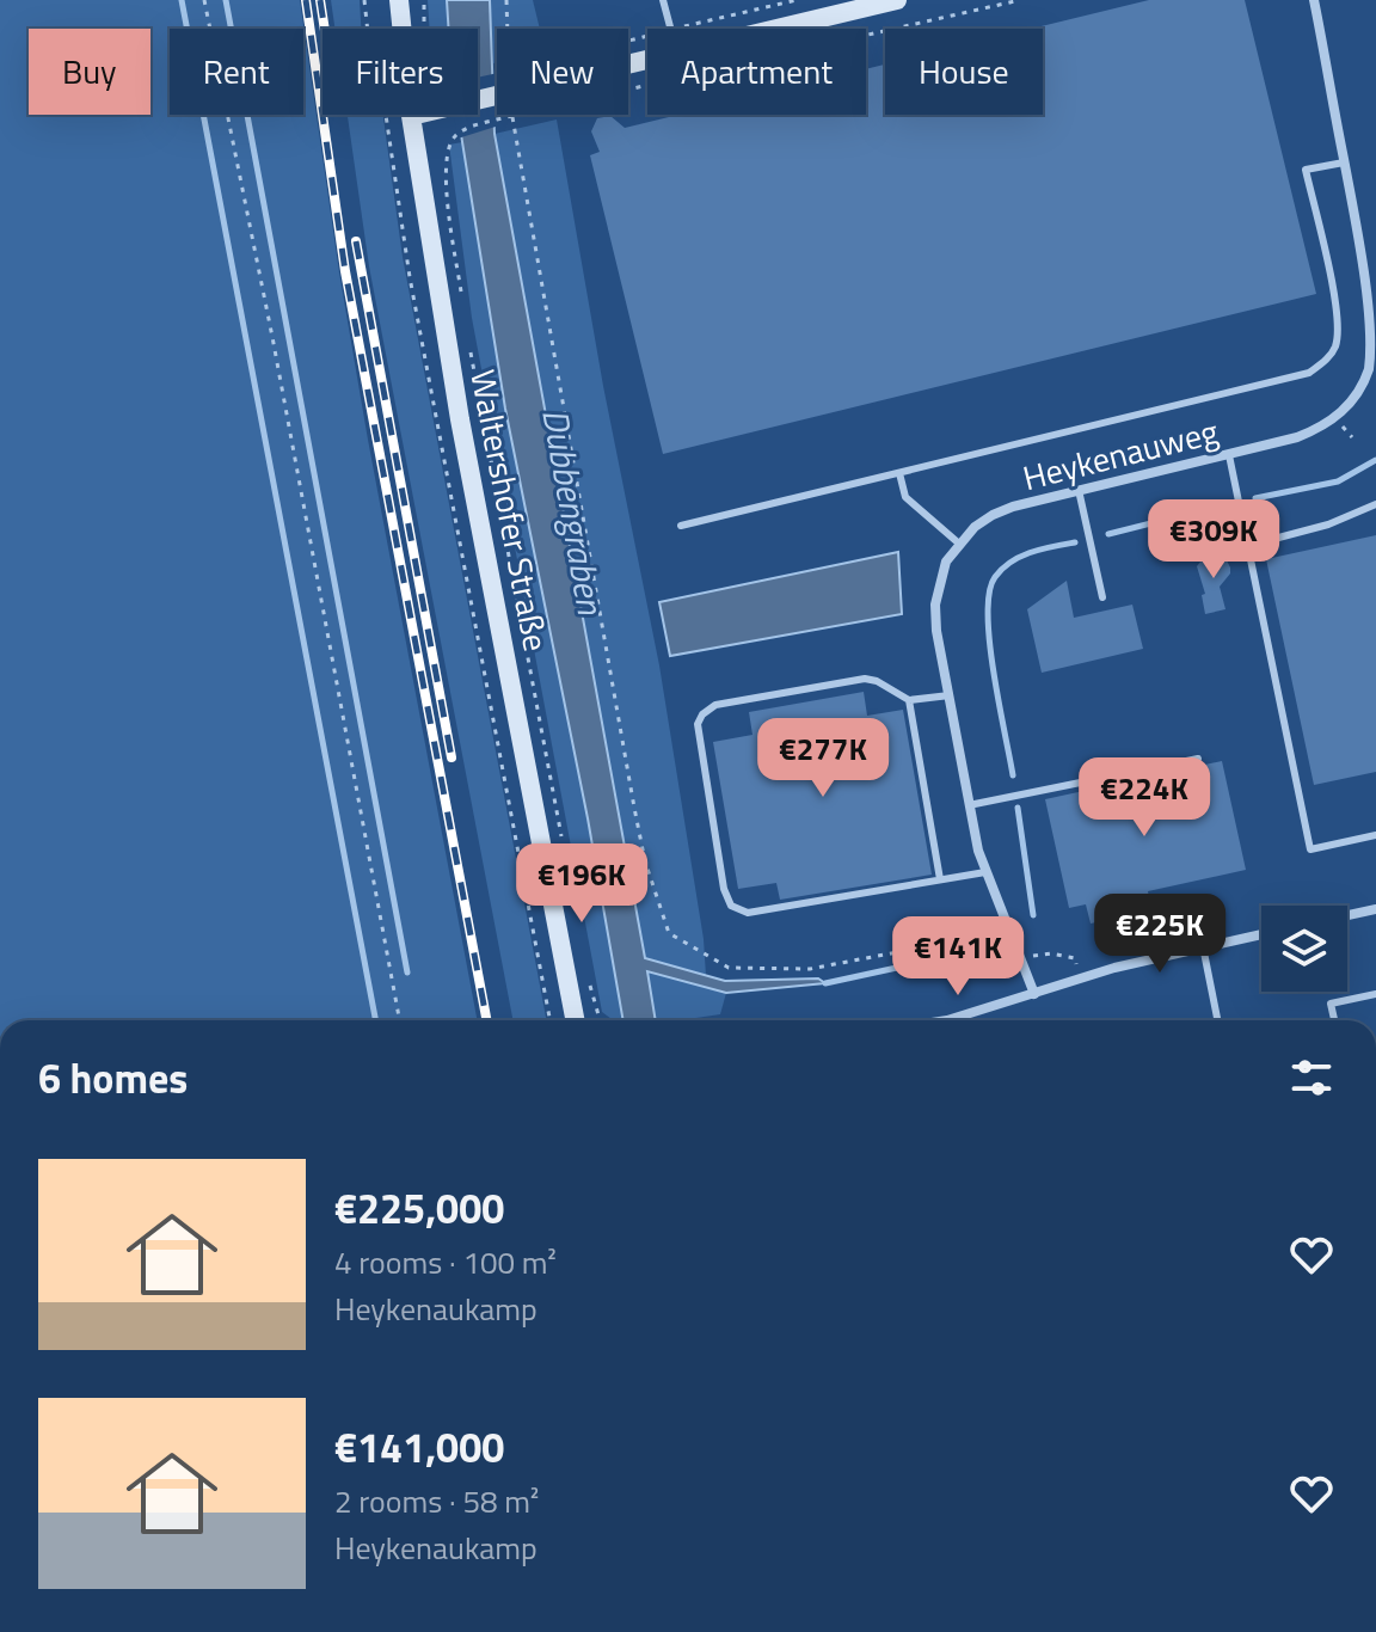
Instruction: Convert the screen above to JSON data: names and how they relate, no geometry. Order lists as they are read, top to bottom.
{
  "streets": {
    "main road": ["Waltershofer Straße"],
    "street": ["Heykenauweg"]
  },
  "water": ["Dubbengraben"],
  "page": {
    "chip": [
      "Buy",
      "Rent",
      "Filters",
      "New",
      "Apartment",
      "House"
    ],
    "price": [
      "€309K",
      "€277K",
      "€224K",
      "€196K",
      "€225K",
      "€141K"
    ],
    "heading": "6 homes",
    "list": [
      {
        "name": "€225,000",
        "note": "4 rooms · 100 m² · Heykenaukamp"
      },
      {
        "name": "€141,000",
        "note": "2 rooms · 58 m² · Heykenaukamp"
      }
    ]
  }
}
